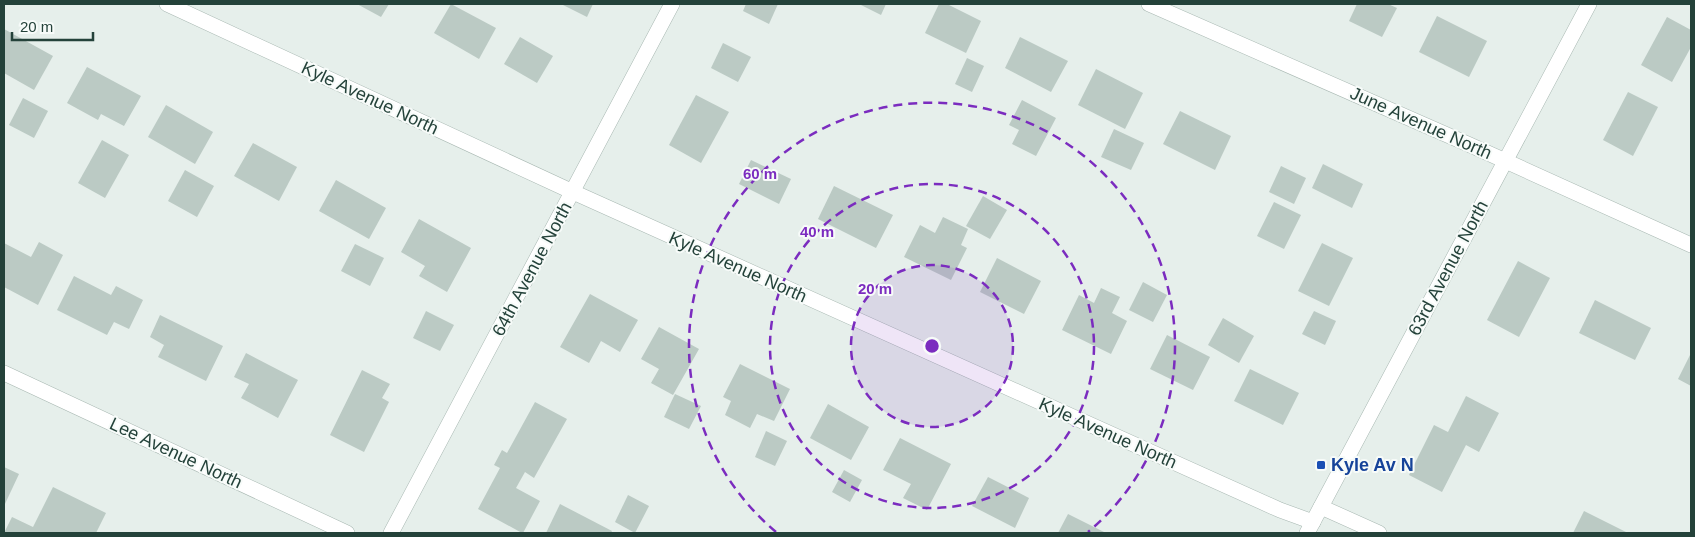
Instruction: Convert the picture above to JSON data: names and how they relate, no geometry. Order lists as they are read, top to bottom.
{
  "streets": {
    "street": [
      "Kyle Avenue North",
      "June Avenue North",
      "63rd Avenue North",
      "64th Avenue North",
      "Lee Avenue North"
    ]
  },
  "crossings": [
    ["Kyle Avenue North", "63rd Avenue North"],
    ["Kyle Avenue North", "64th Avenue North"],
    ["June Avenue North", "63rd Avenue North"]
  ],
  "places": {
    "transit": ["Kyle Av N"]
  },
  "scale_bar": "20 m",
  "rings": ["60 m", "40 m", "20 m"]
}
